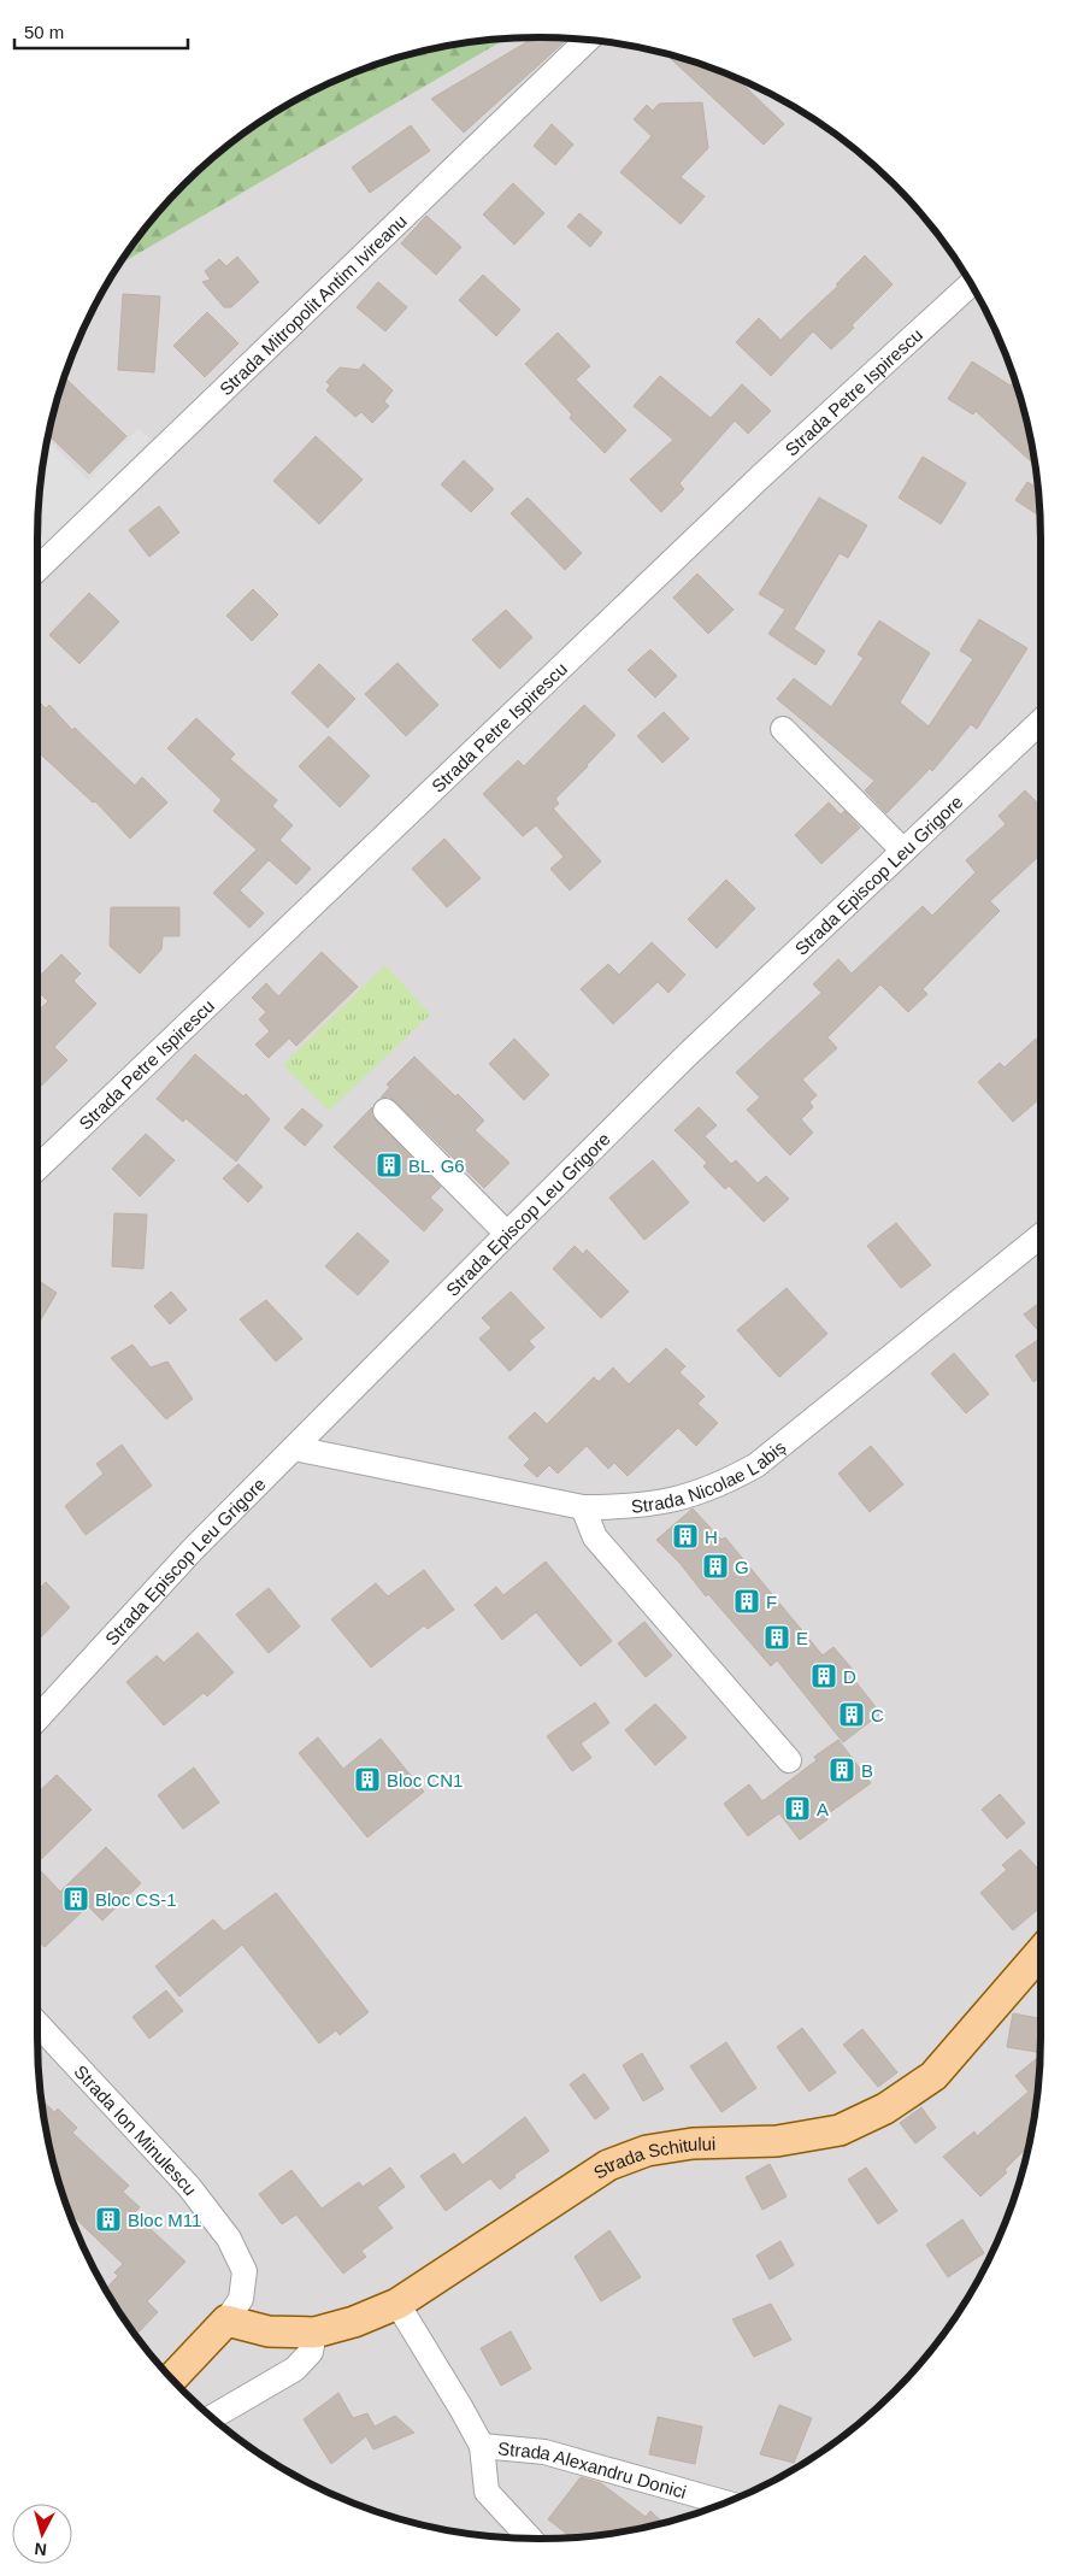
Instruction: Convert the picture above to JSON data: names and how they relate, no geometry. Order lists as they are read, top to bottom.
{
  "streets": {
    "main road": ["Strada Schitului"],
    "street": [
      "Strada Mitropolit Antim Ivireanu",
      "Strada Petre Ispirescu",
      "Strada Episcop Leu Grigore",
      "Strada Nicolae Labiș",
      "Strada Ion Minulescu",
      "Strada Alexandru Donici"
    ]
  },
  "crossings": [
    ["Strada Episcop Leu Grigore", "Strada Nicolae Labiș"],
    ["Strada Ion Minulescu", "Strada Schitului"]
  ],
  "places": {
    "building": [
      "BL. G6",
      "H",
      "G",
      "F",
      "E",
      "D",
      "C",
      "B",
      "Bloc CN1",
      "A",
      "Bloc CS-1",
      "Bloc M11"
    ]
  },
  "scale_bar": "50 m",
  "north": "bottom"
}
